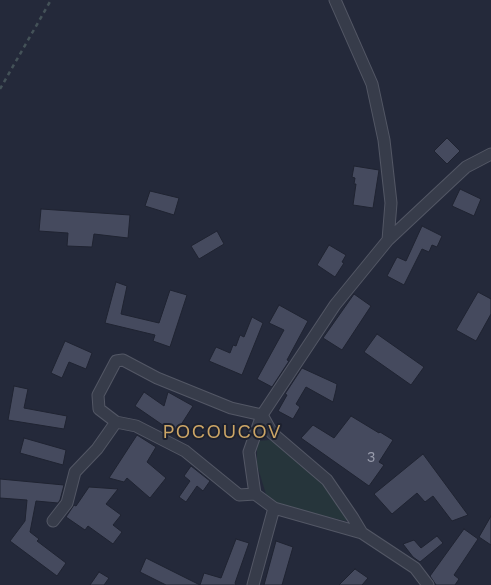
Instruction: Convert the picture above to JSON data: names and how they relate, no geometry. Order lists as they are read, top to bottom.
{
  "districts": ["POCOUCOV"],
  "house_numbers": ["3"]
}
